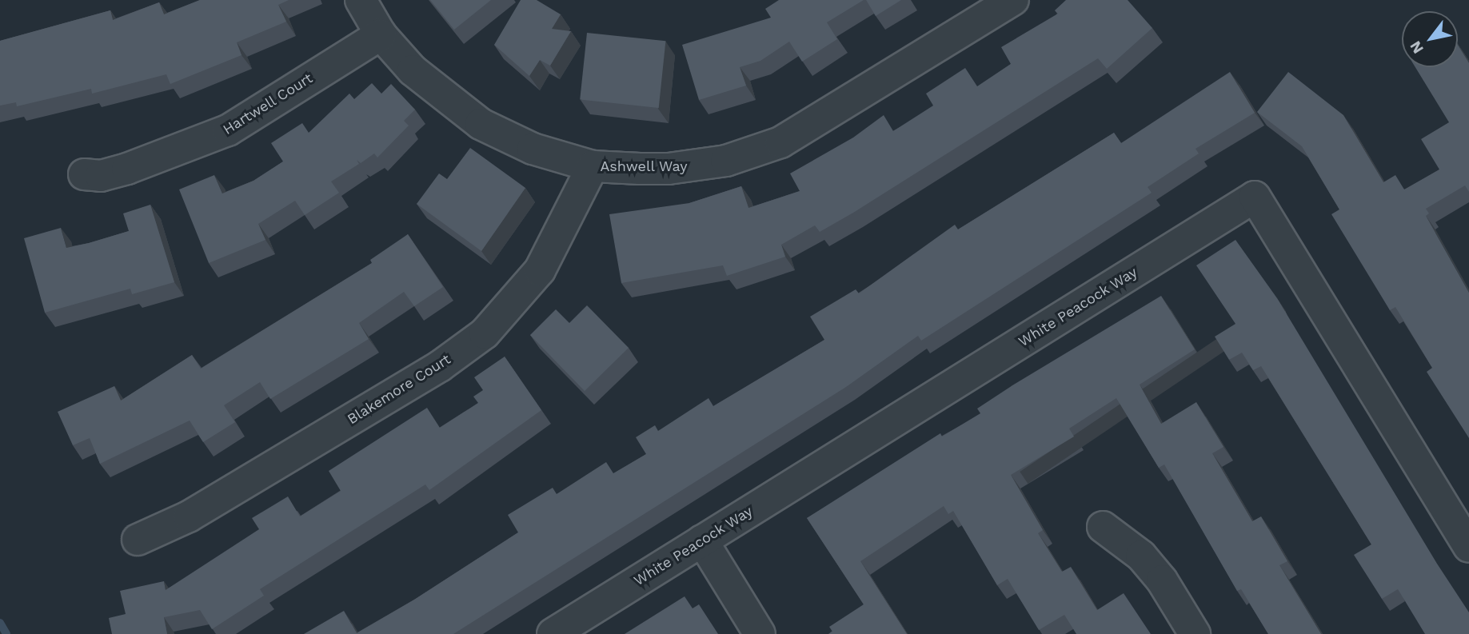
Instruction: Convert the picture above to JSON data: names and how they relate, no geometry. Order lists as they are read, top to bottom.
{
  "streets": {
    "street": [
      "Hartwell Court",
      "Ashwell Way",
      "White Peacock Way",
      "Blakemore Court"
    ]
  },
  "crossings": [
    ["Hartwell Court", "Ashwell Way"],
    ["Ashwell Way", "Blakemore Court"]
  ],
  "north": "bottom left"
}
